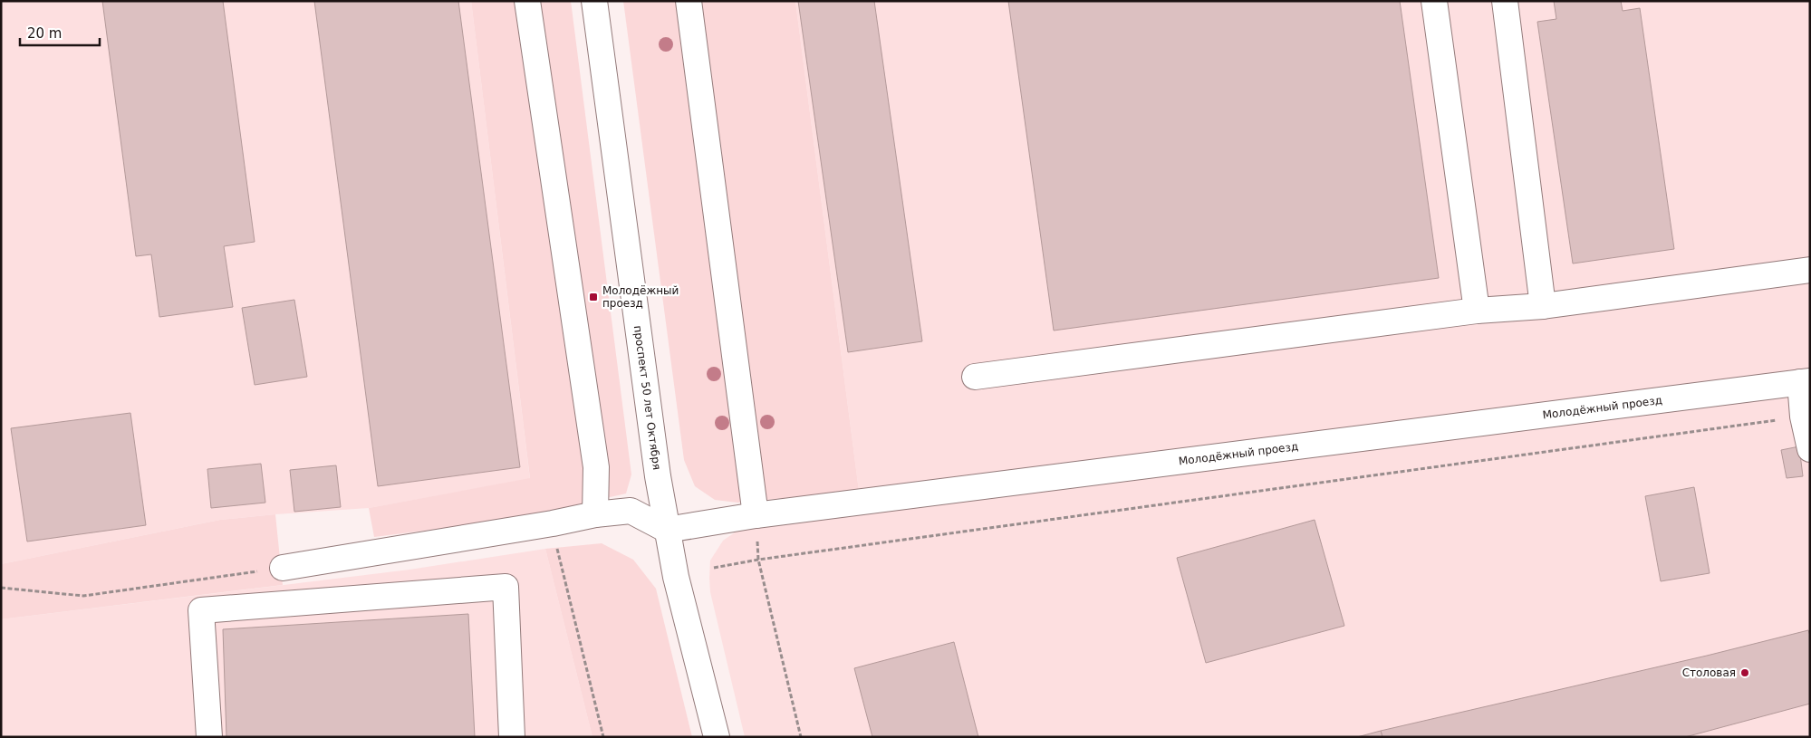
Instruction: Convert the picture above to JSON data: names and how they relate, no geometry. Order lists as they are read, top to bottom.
{
  "streets": {
    "street": ["проспект 50 лет Октября", "Молодёжный проезд"]
  },
  "crossings": [
    ["проспект 50 лет Октября", "Молодёжный проезд"]
  ],
  "places": {
    "transit": ["Молодёжный проезд"],
    "other": ["Столовая"]
  },
  "scale_bar": "20 m"
}
